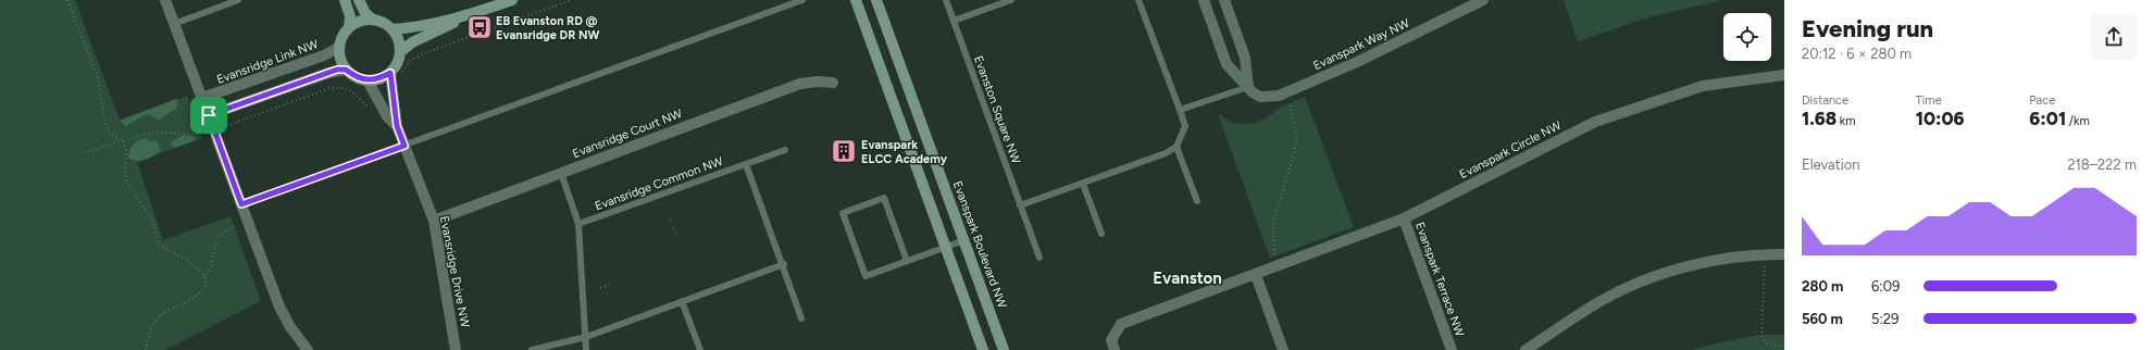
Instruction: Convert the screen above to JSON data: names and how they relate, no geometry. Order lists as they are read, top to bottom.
{
  "streets": {
    "street": [
      "Evanspark Way NW",
      "Evansridge Link NW",
      "Evansridge Court NW",
      "Evanspark Circle NW",
      "Evanspark Boulevard NW",
      "Evansridge Drive NW",
      "Evanspark Terrace NW"
    ],
    "lane": ["Evanston Square NW", "Evansridge Common NW"]
  },
  "crossings": [
    ["Evansridge Link NW", "Evansridge Drive NW"],
    ["Evansridge Court NW", "Evansridge Drive NW"],
    ["Evanspark Circle NW", "Evanspark Terrace NW"]
  ],
  "districts": ["Evanston"],
  "places": {
    "bus stop": ["EB Evanston RD @ Evansridge DR NW"],
    "building": ["Evanspark ELCC Academy"]
  },
  "page": {
    "heading": ["Evening run", "20:12 · 6 × 280 m"],
    "stats": [
      ["Distance", "1.68 km"],
      ["Time", "10:06"],
      ["Pace", "6:01 /km"]
    ],
    "chart": ["Elevation", "218–222 m"],
    "list": [
      {
        "name": "280 m",
        "note": "6:09"
      },
      {
        "name": "560 m",
        "note": "5:29"
      }
    ]
  }
}
